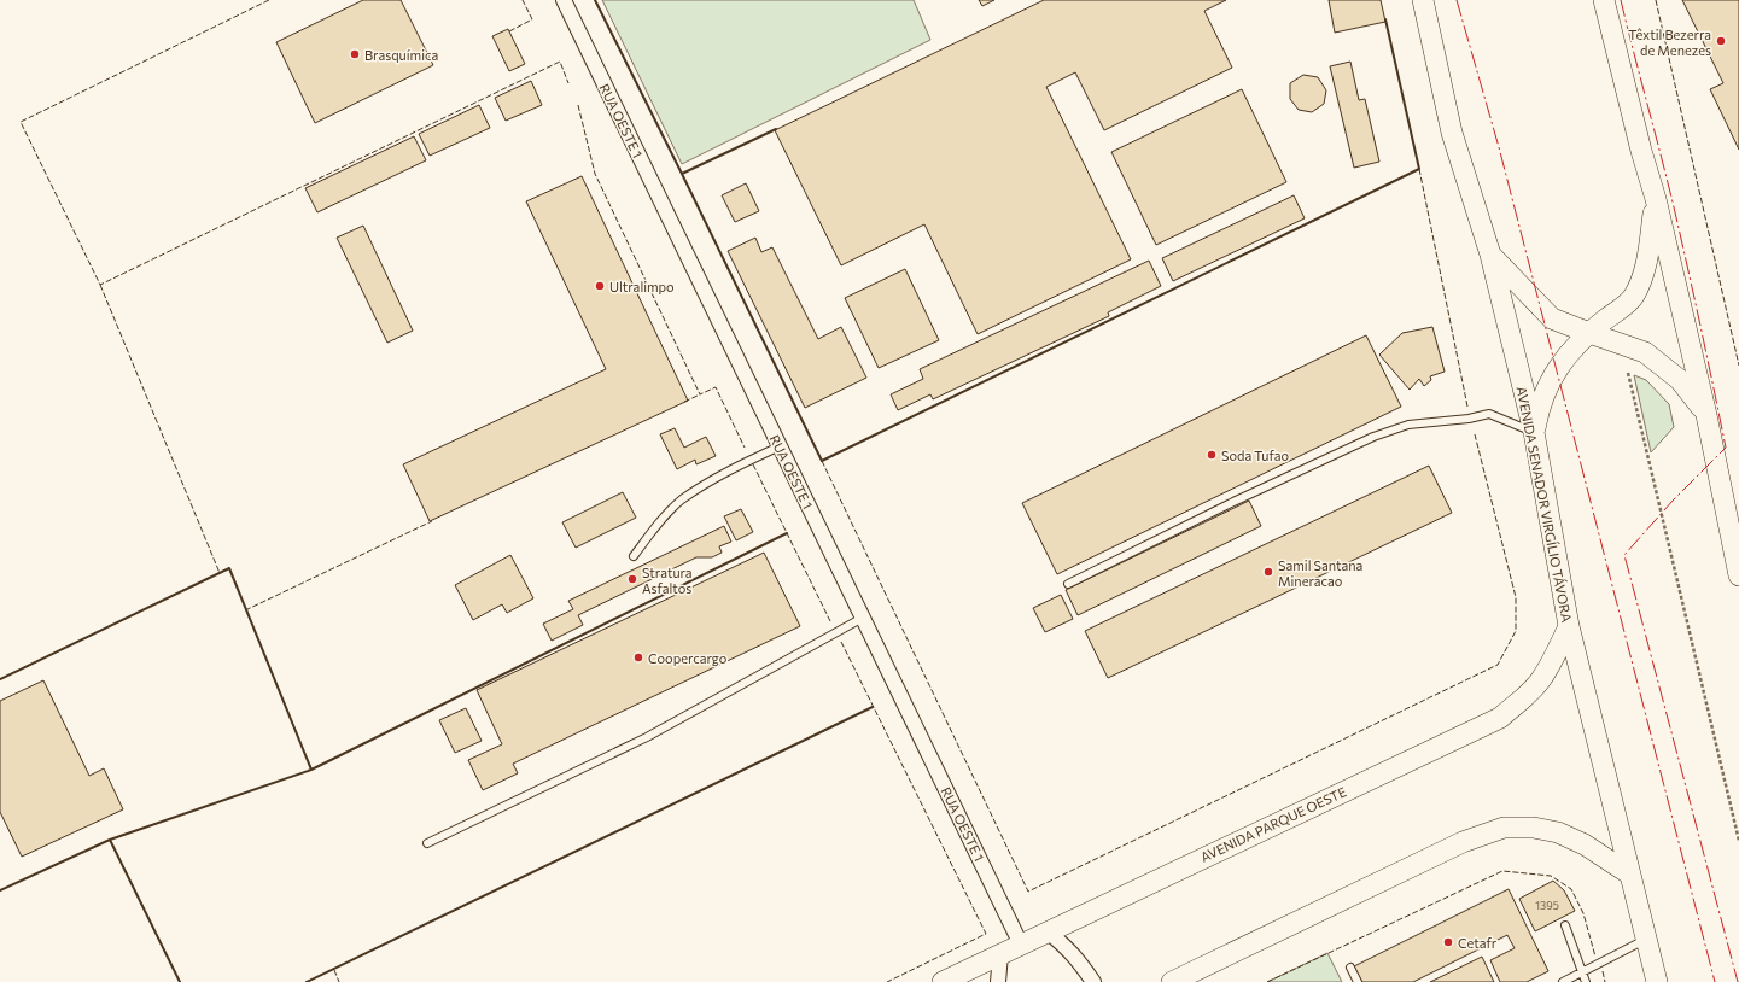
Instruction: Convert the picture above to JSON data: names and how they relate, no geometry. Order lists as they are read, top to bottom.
{
  "streets": {
    "main road": ["AVENIDA SENADOR VIRGÍLIO TÁVORA", "AVENIDA PARQUE OESTE"],
    "street": ["RUA OESTE 1"]
  },
  "crossings": [
    ["RUA OESTE 1", "AVENIDA PARQUE OESTE"],
    ["AVENIDA SENADOR VIRGÍLIO TÁVORA", "AVENIDA PARQUE OESTE"]
  ],
  "places": [
    "Têxtil Bezerra de Menezes",
    "Brasquímica",
    "Ultralimpo",
    "Soda Tufao",
    "Samil Santana Mineracao",
    "Stratura Asfaltos",
    "Coopercargo",
    "Cetafr"
  ],
  "house_numbers": ["1395"]
}
